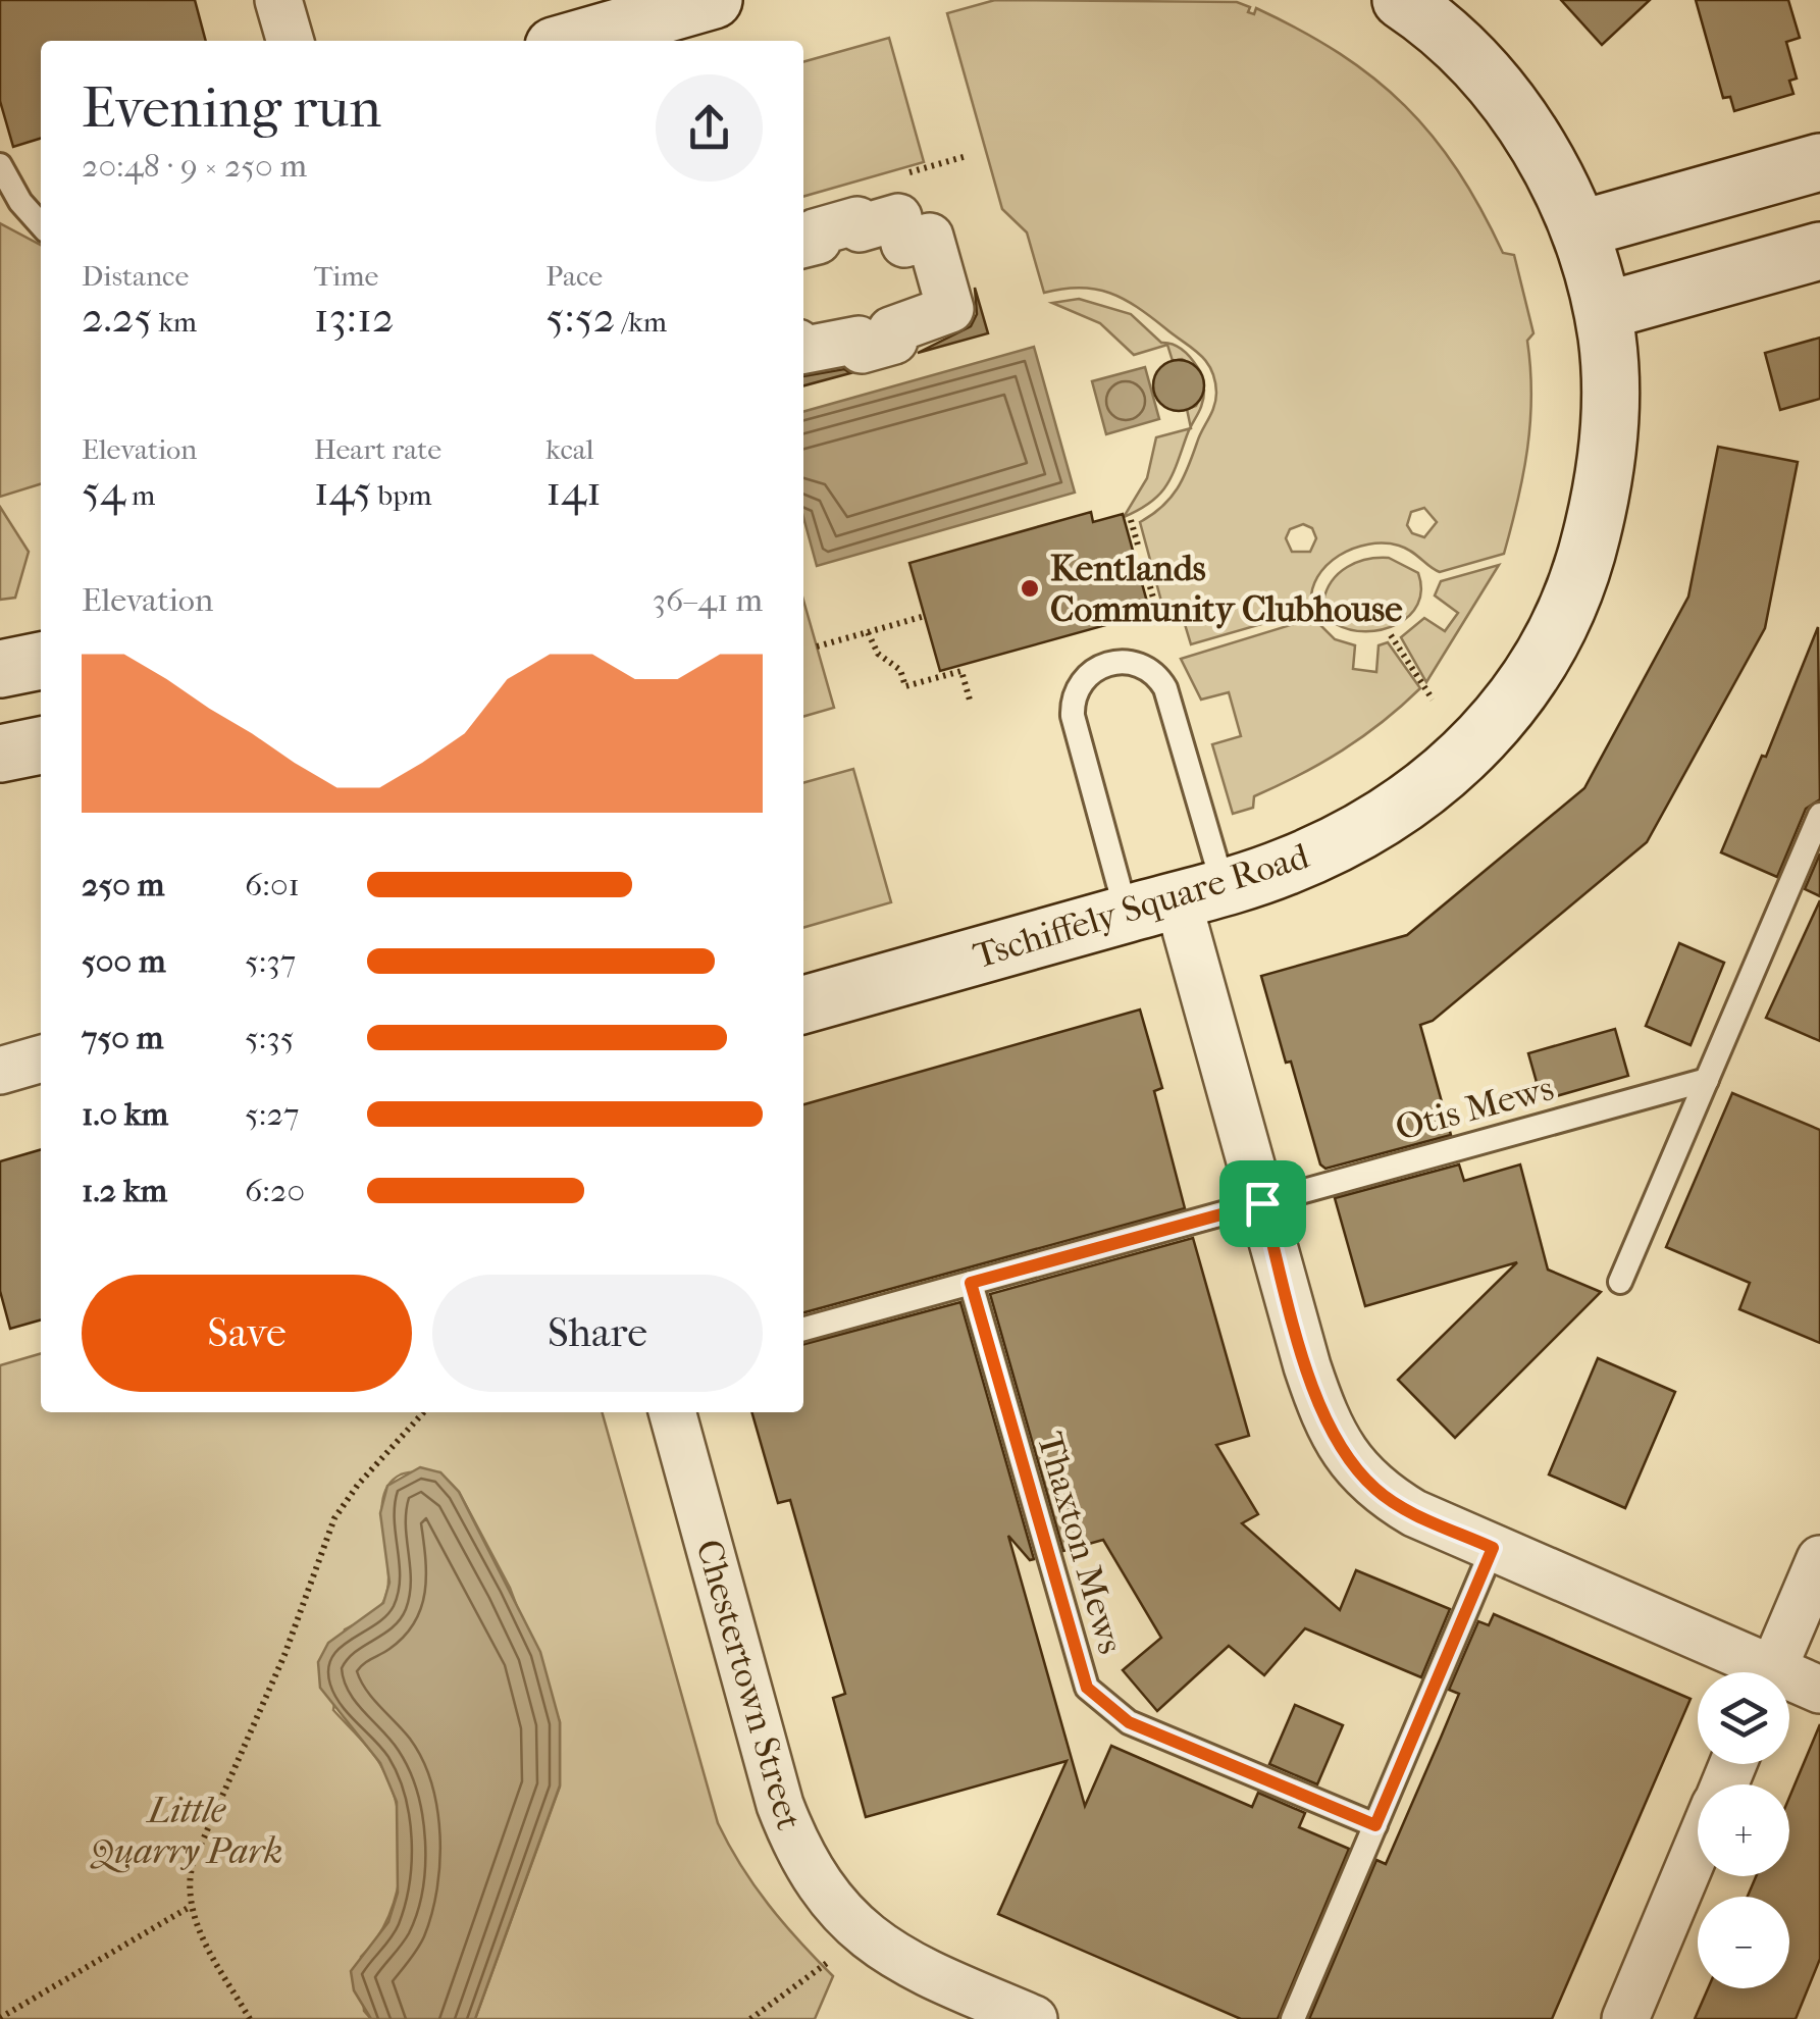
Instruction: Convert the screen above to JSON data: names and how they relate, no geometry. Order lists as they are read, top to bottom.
{
  "streets": {
    "street": ["Tschiffely Square Road", "Chestertown Street"],
    "lane": ["Otis Mews", "Thaxton Mews"]
  },
  "parks": ["Little Quarry Park"],
  "places": ["Kentlands Community Clubhouse"],
  "page": {
    "heading": ["Evening run", "20:48 · 9 × 250 m"],
    "stats": [
      ["Distance", "2.25 km"],
      ["Time", "13:12"],
      ["Pace", "5:52 /km"],
      ["Elevation", "54 m"],
      ["Heart rate", "145 bpm"],
      ["kcal", "141"]
    ],
    "chart": ["Elevation", "36–41 m"],
    "list": [
      {
        "name": "250 m",
        "note": "6:01"
      },
      {
        "name": "500 m",
        "note": "5:37"
      },
      {
        "name": "750 m",
        "note": "5:35"
      },
      {
        "name": "1.0 km",
        "note": "5:27"
      },
      {
        "name": "1.2 km",
        "note": "6:20"
      }
    ],
    "buttons": ["Save", "Share"],
    "map_buttons": ["+", "−"]
  }
}
